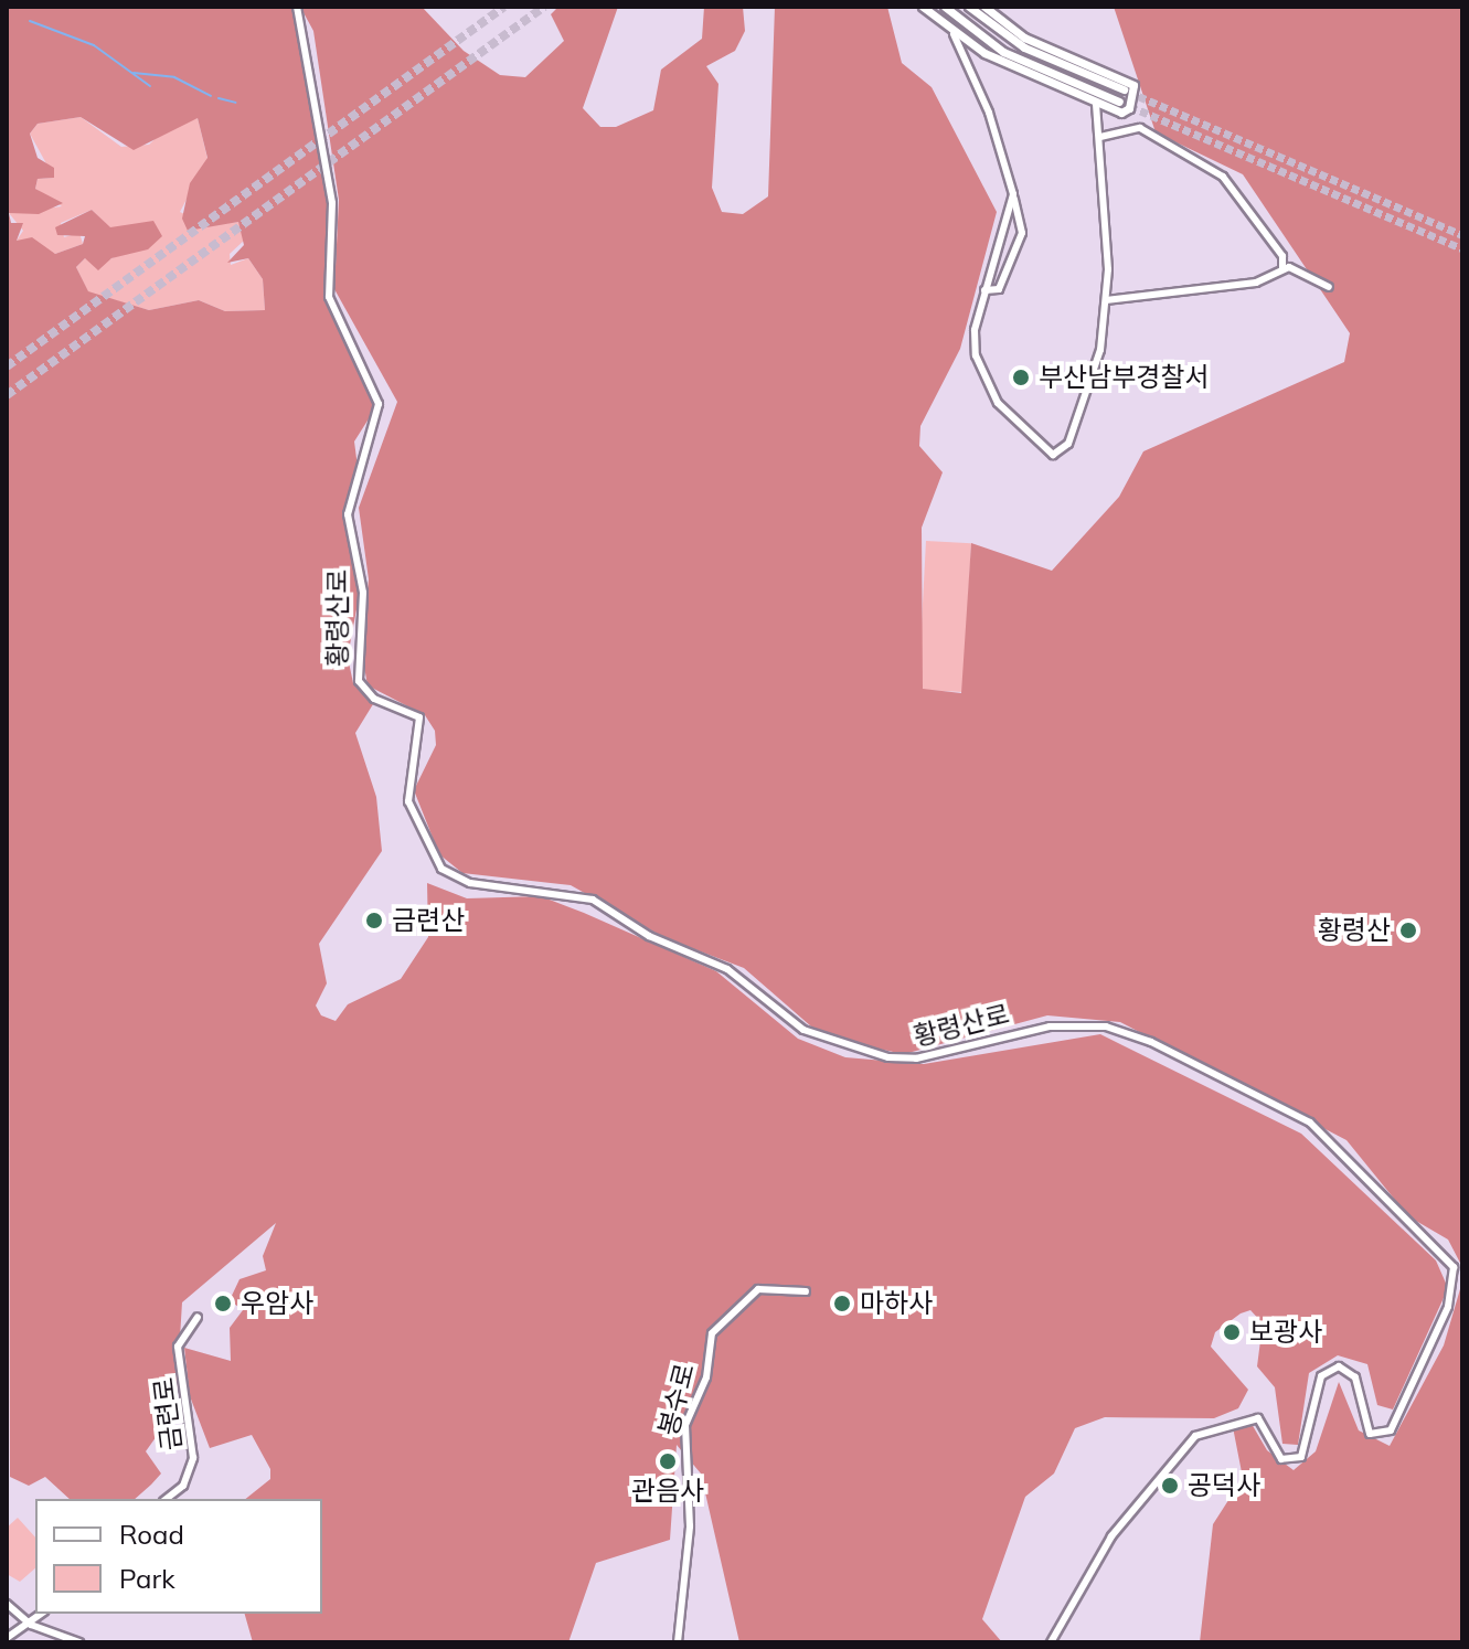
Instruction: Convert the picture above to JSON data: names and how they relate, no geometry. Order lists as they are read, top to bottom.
{
  "streets": {
    "street": ["황령산로", "봉수로", "금련로"]
  },
  "places": [
    "부산남부경찰서",
    "금련산",
    "황령산",
    "우암사",
    "마하사",
    "보광사",
    "관음사",
    "공덕사"
  ],
  "legend": ["Road", "Park"]
}
